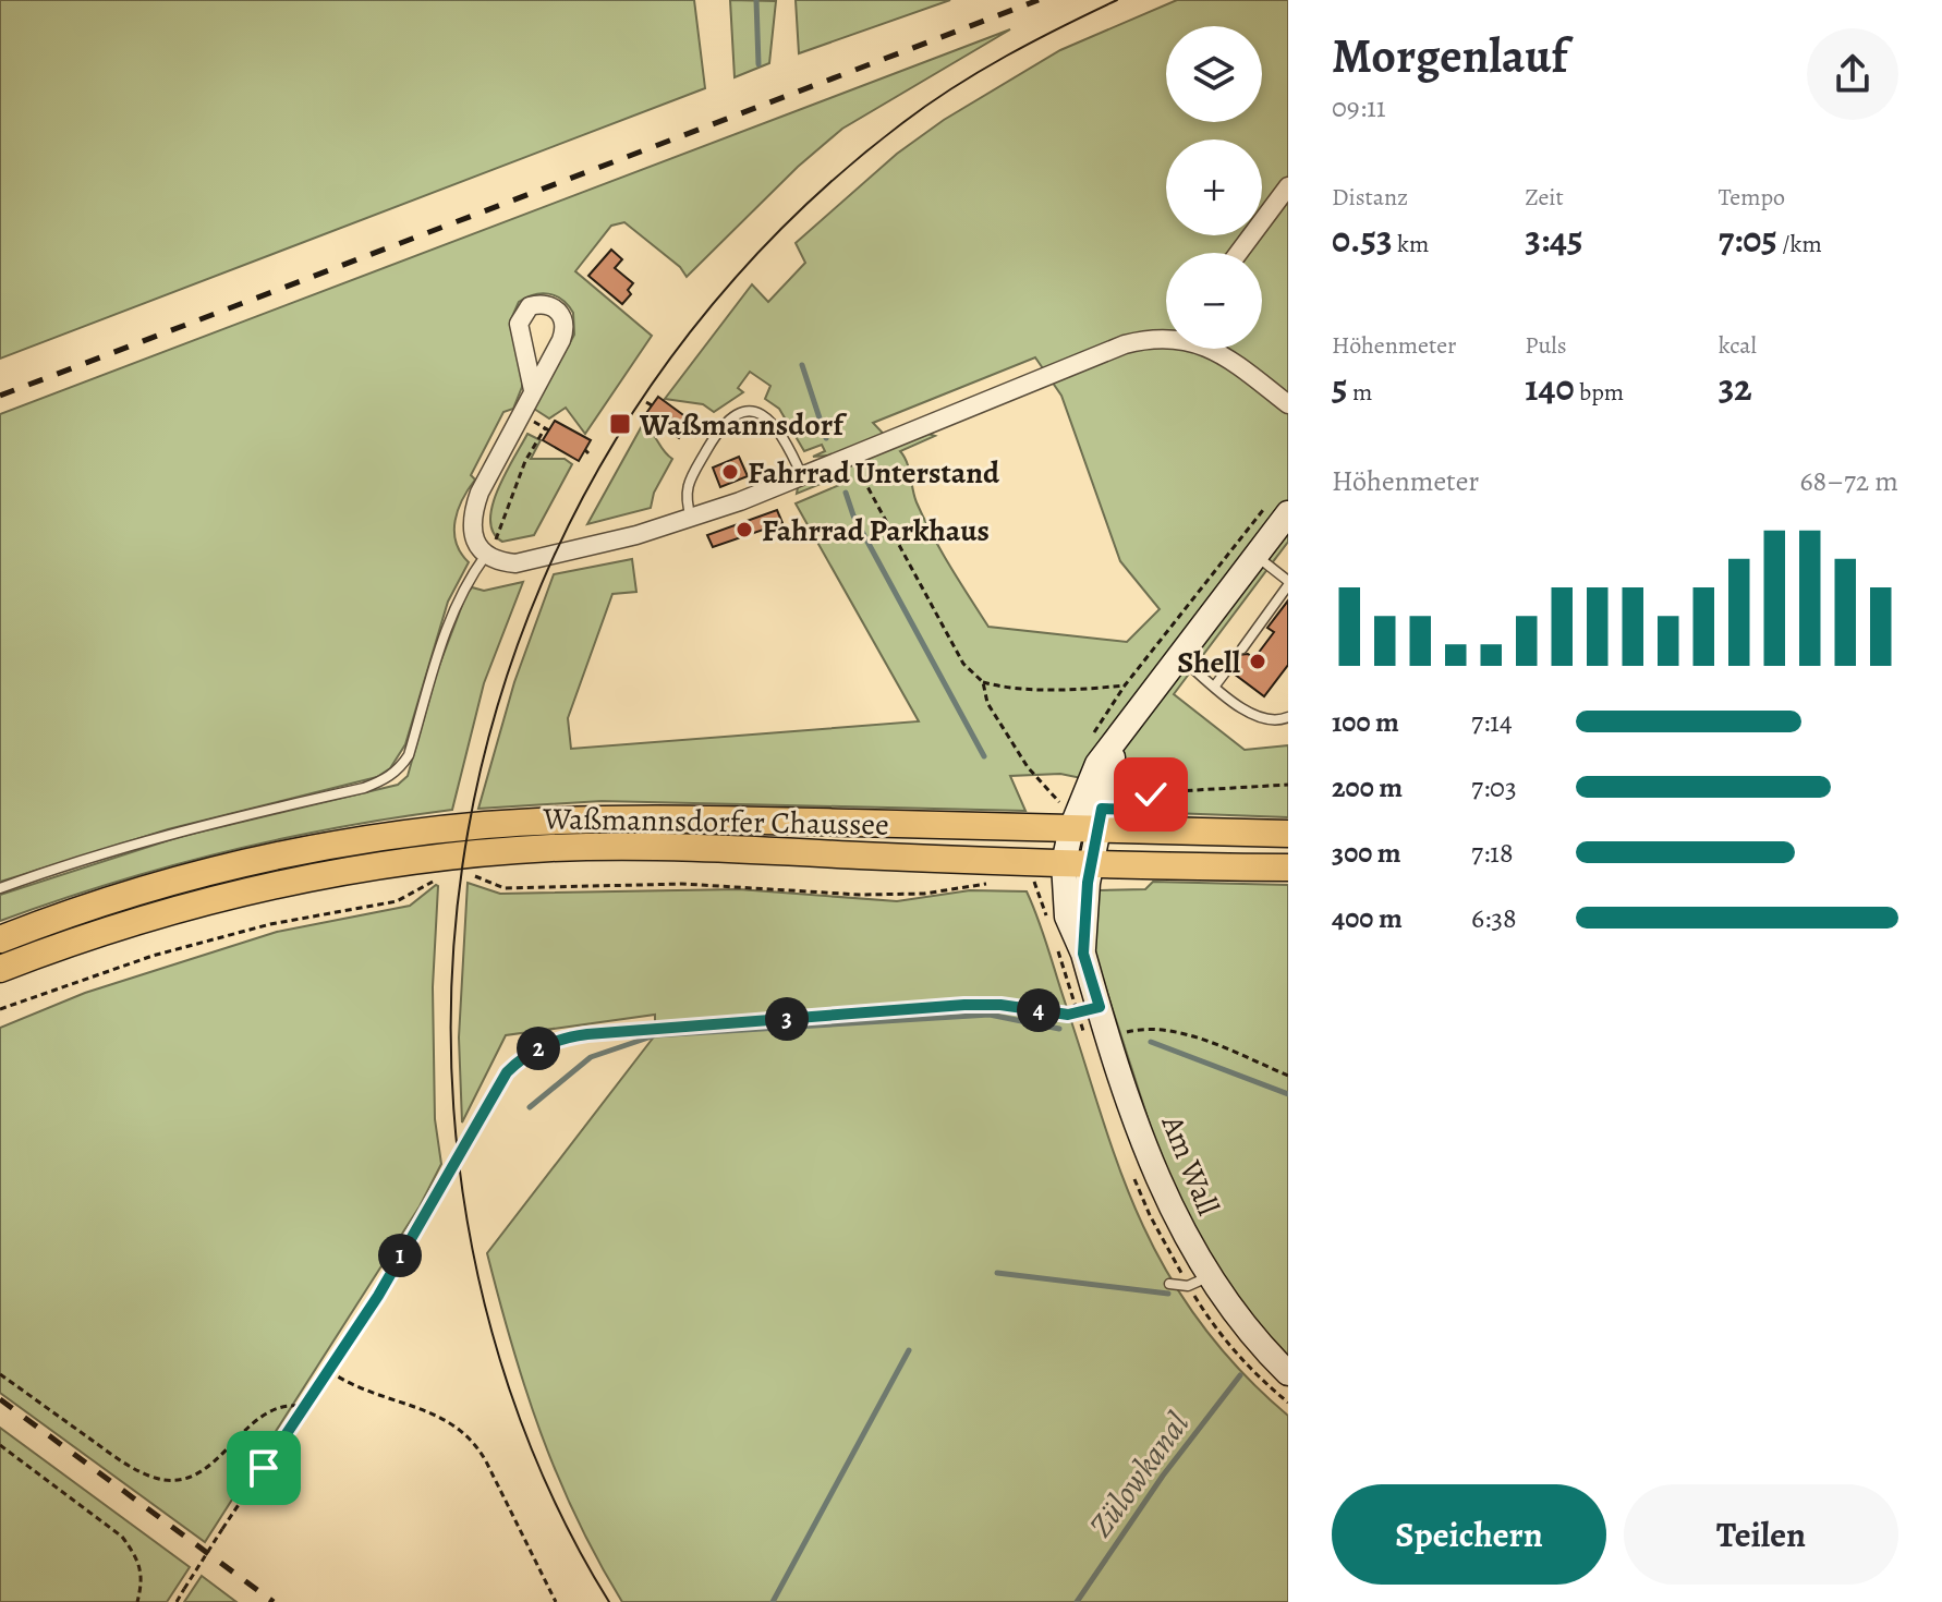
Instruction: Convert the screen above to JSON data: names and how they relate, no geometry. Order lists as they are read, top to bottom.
{
  "streets": {
    "main road": ["Waßmannsdorfer Chaussee"],
    "street": ["Am Wall"]
  },
  "crossings": [
    ["Waßmannsdorfer Chaussee", "Am Wall"]
  ],
  "water": ["Zülowkanal"],
  "places": {
    "transit": ["Waßmannsdorf"],
    "other": ["Fahrrad Unterstand", "Fahrrad Parkhaus", "Shell"]
  },
  "page": {
    "heading": ["Morgenlauf", "09:11"],
    "map_buttons": ["+", "−"],
    "stats": [
      ["Distanz", "0.53 km"],
      ["Zeit", "3:45"],
      ["Tempo", "7:05 /km"],
      ["Höhenmeter", "5 m"],
      ["Puls", "140 bpm"],
      ["kcal", "32"]
    ],
    "chart": ["Höhenmeter", "68–72 m"],
    "list": [
      {
        "name": "100 m",
        "note": "7:14"
      },
      {
        "name": "200 m",
        "note": "7:03"
      },
      {
        "name": "300 m",
        "note": "7:18"
      },
      {
        "name": "400 m",
        "note": "6:38"
      }
    ],
    "pins": [
      "4",
      "3",
      "2",
      "1"
    ],
    "buttons": ["Speichern", "Teilen"]
  }
}
